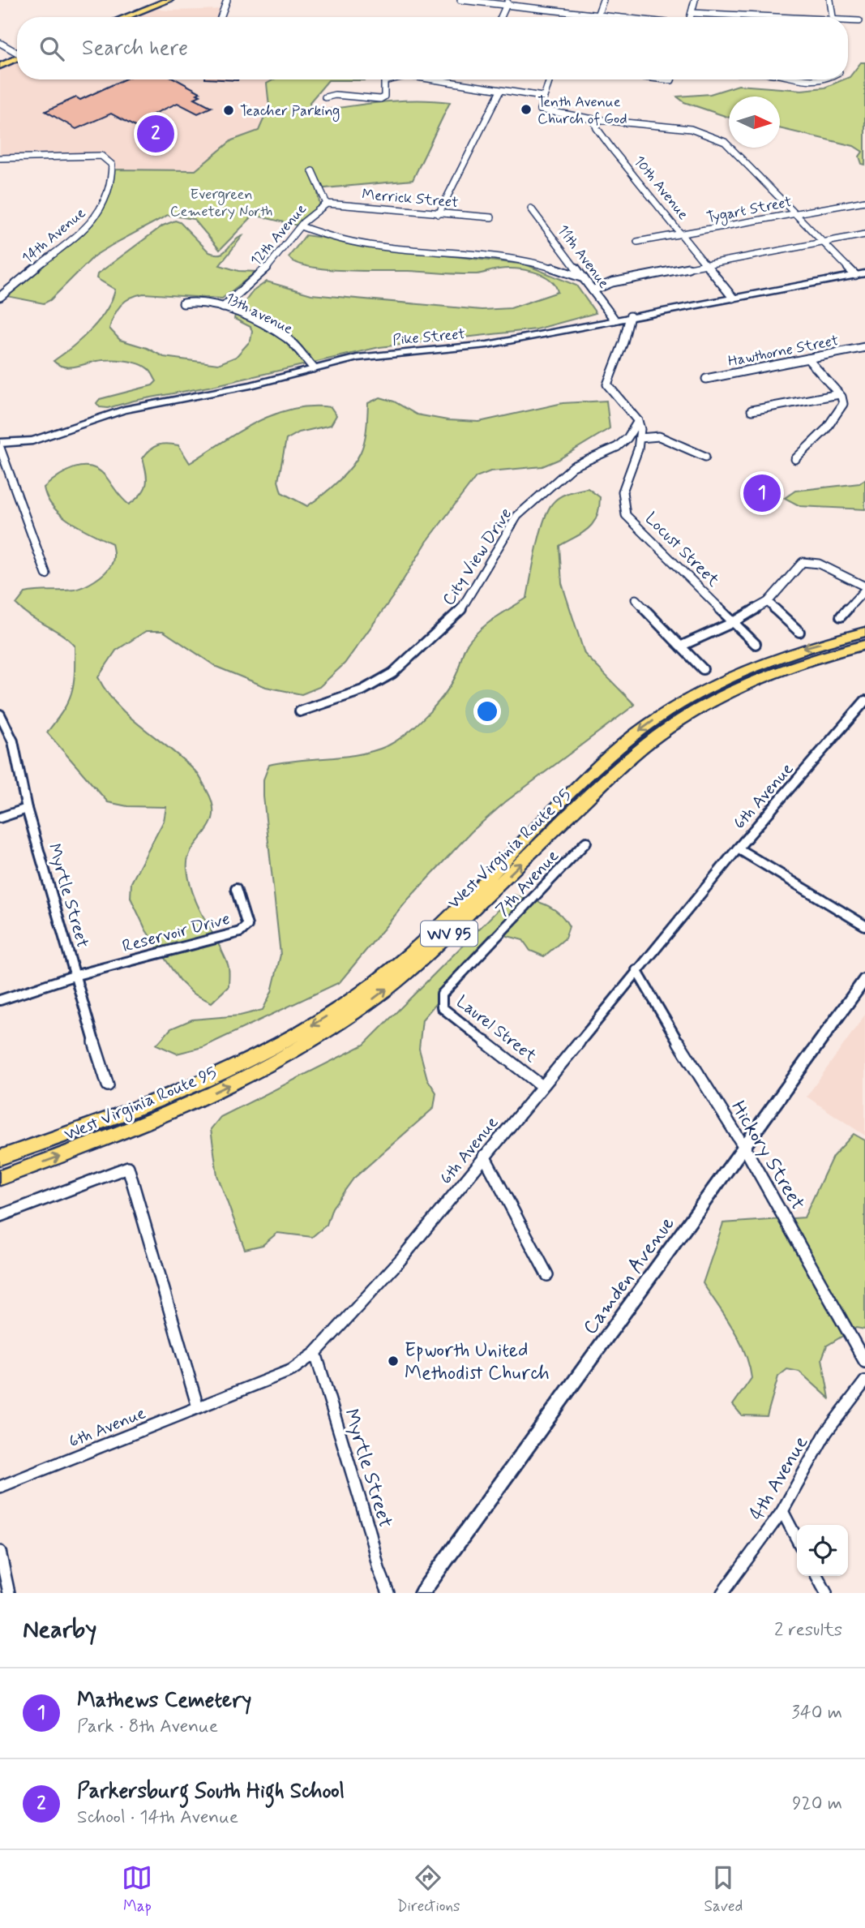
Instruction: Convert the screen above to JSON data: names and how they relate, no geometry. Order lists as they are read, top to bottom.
{
  "streets": {
    "main road": ["Pike Street", "West Virginia Route 95", "WV 95"],
    "street": [
      "10th Avenue",
      "Merrick Street",
      "Tygart Street",
      "12th Avenue",
      "14th Avenue",
      "11th Avenue",
      "13th avenue",
      "Hawthorne Street",
      "Locust Street",
      "City View Drive",
      "6th Avenue",
      "7th Avenue",
      "Myrtle Street",
      "Reservoir Drive",
      "Laurel Street",
      "Hickory Street",
      "Camden Avenue",
      "4th Avenue"
    ]
  },
  "crossings": [
    ["10th Avenue", "Tygart Street"],
    ["10th Avenue", "Pike Street"],
    ["Merrick Street", "12th Avenue"],
    ["12th Avenue", "13th avenue"],
    ["11th Avenue", "Pike Street"],
    ["13th avenue", "Pike Street"],
    ["Locust Street", "City View Drive"],
    ["6th Avenue", "Myrtle Street"],
    ["6th Avenue", "Laurel Street"],
    ["6th Avenue", "Hickory Street"],
    ["7th Avenue", "Laurel Street"],
    ["Myrtle Street", "Reservoir Drive"],
    ["Hickory Street", "Camden Avenue"]
  ],
  "parks": ["Evergreen Cemetery North"],
  "places": ["Tenth Avenue Church of God", "Teacher Parking", "Epworth United Methodist Church"],
  "north": "right",
  "page": {
    "search": "Search here",
    "pins": ["2", "1"],
    "heading": ["Nearby", "2 results"],
    "list": [
      {
        "mark": "1",
        "name": "Mathews Cemetery",
        "note": "Park · 8th Avenue",
        "value": "340 m"
      },
      {
        "mark": "2",
        "name": "Parkersburg South High School",
        "note": "School · 14th Avenue",
        "value": "920 m"
      }
    ],
    "nav": ["Map", "Directions", "Saved"]
  }
}
